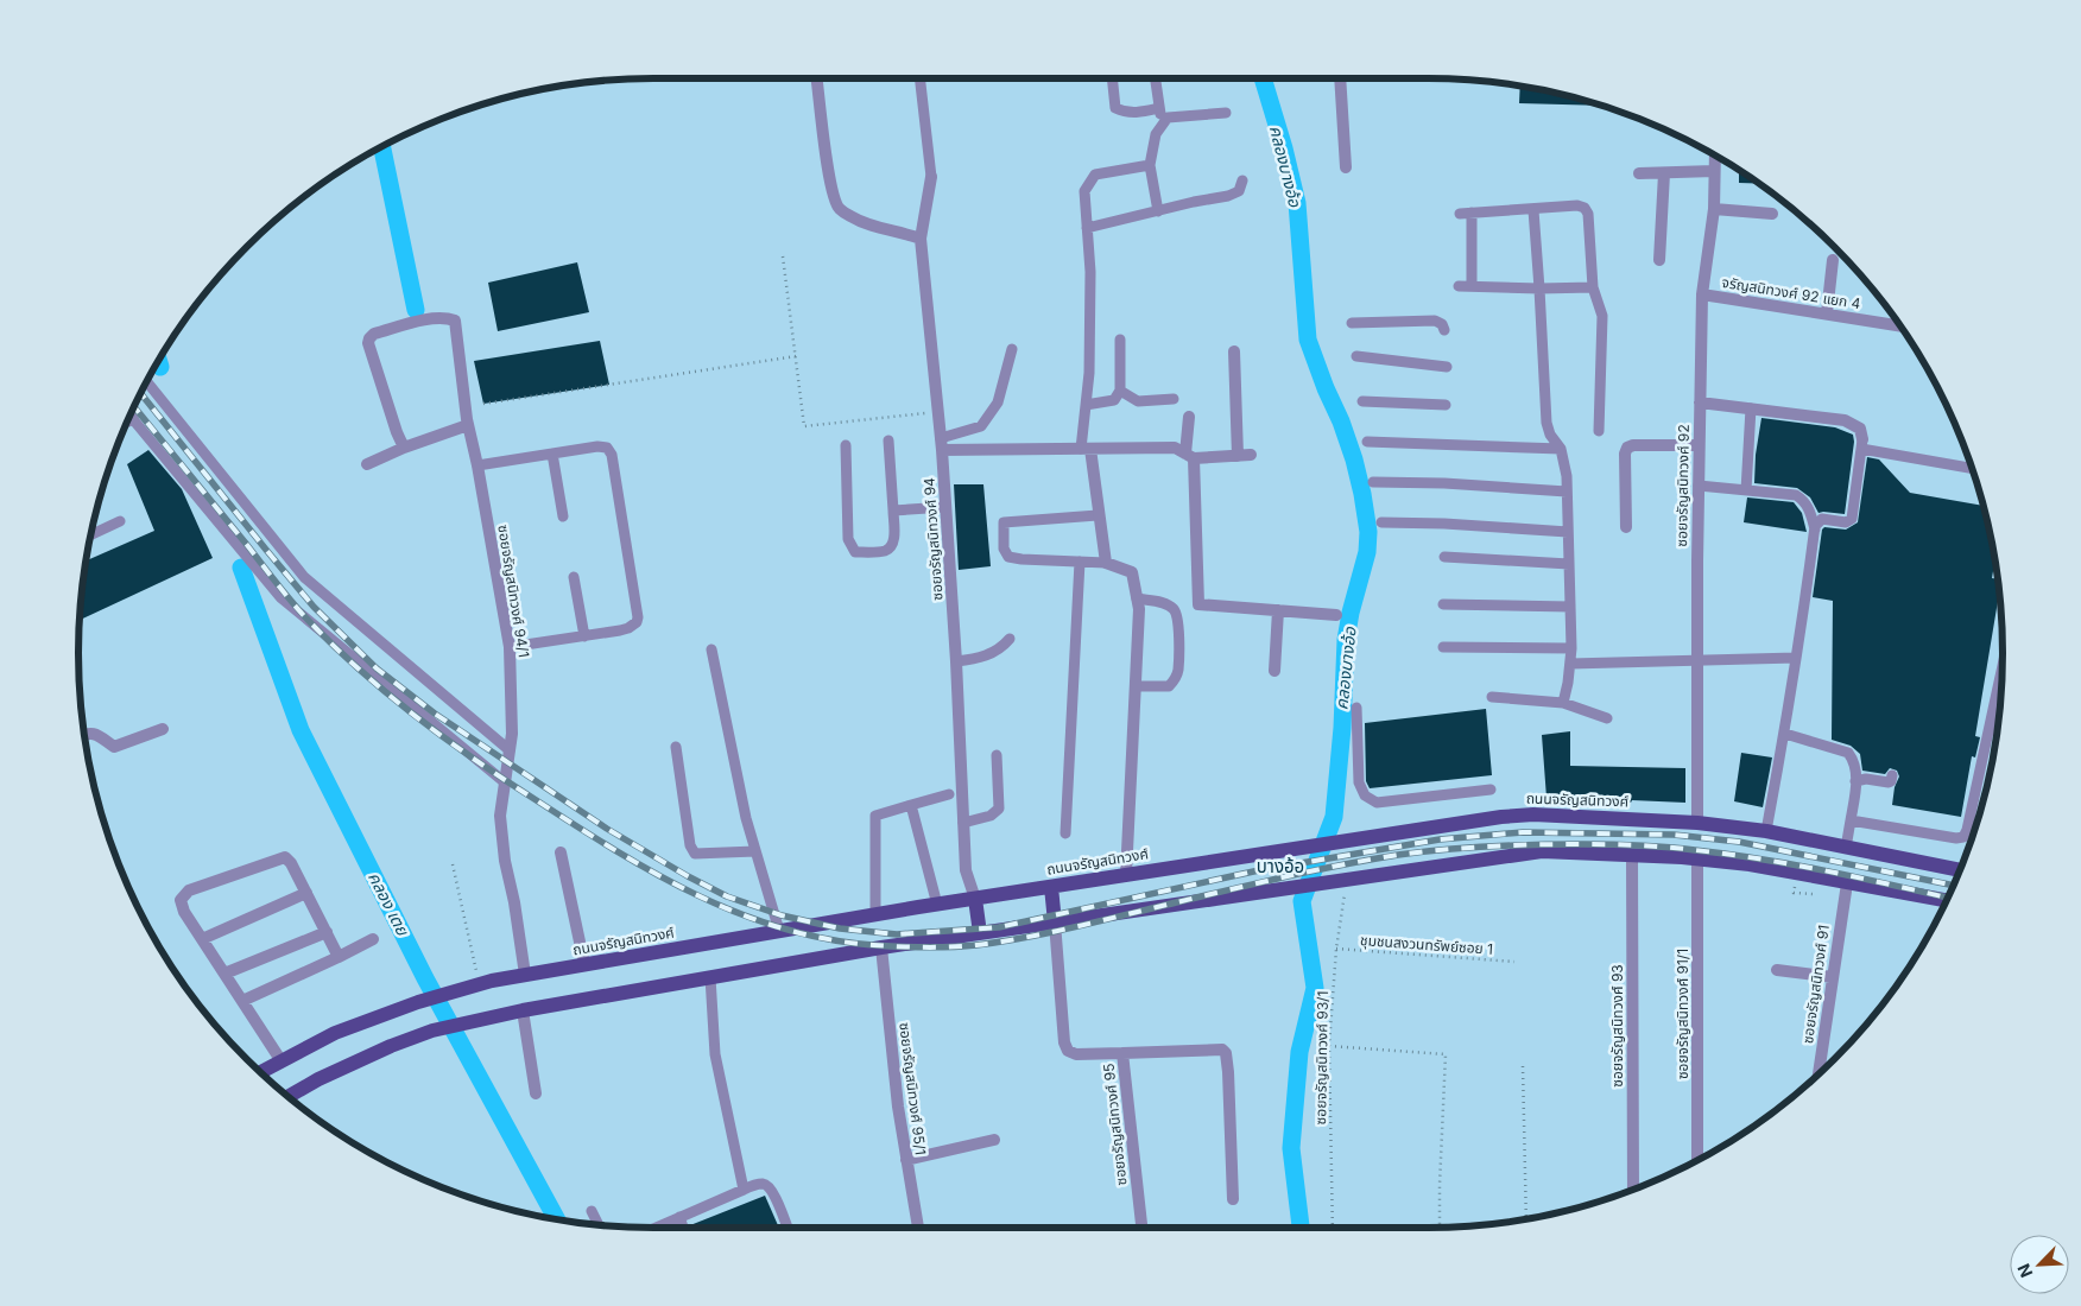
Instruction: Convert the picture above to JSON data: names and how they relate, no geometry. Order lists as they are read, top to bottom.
{
  "streets": {
    "main road": ["ถนนจรัญสนิทวงศ์"],
    "street": [
      "จรัญสนิทวงศ์ 92 แยก 4",
      "ซอยจรัญสนิทวงศ์ 92",
      "ซอยจรัญสนิทวงศ์ 94",
      "ซอยจรัญสนิทวงศ์ 94/1",
      "ซอยจรัญสนิทวงศ์ 91",
      "ซอยจรัญสนิทวงศ์ 91/1",
      "ซอยจรัญสนิทวงศ์ 93",
      "ซอยจรัญสนิทวงศ์ 95/1",
      "ซอยจรัญสนิทวงศ์ 95"
    ],
    "path": ["ชุมชนสงวนทรัพย์ซอย 1", "ซอยจรัญสนิทวงศ์ 93/1"]
  },
  "crossings": [
    ["จรัญสนิทวงศ์ 92 แยก 4", "ซอยจรัญสนิทวงศ์ 92"],
    ["ซอยจรัญสนิทวงศ์ 92", "ถนนจรัญสนิทวงศ์"],
    ["ซอยจรัญสนิทวงศ์ 94", "ถนนจรัญสนิทวงศ์"],
    ["ซอยจรัญสนิทวงศ์ 94/1", "ถนนจรัญสนิทวงศ์"],
    ["ชุมชนสงวนทรัพย์ซอย 1", "ซอยจรัญสนิทวงศ์ 93/1"]
  ],
  "districts": ["บางอ้อ"],
  "water": ["คลองบางอ้อ", "คลอง เตย"],
  "north": "bottom left"
}
